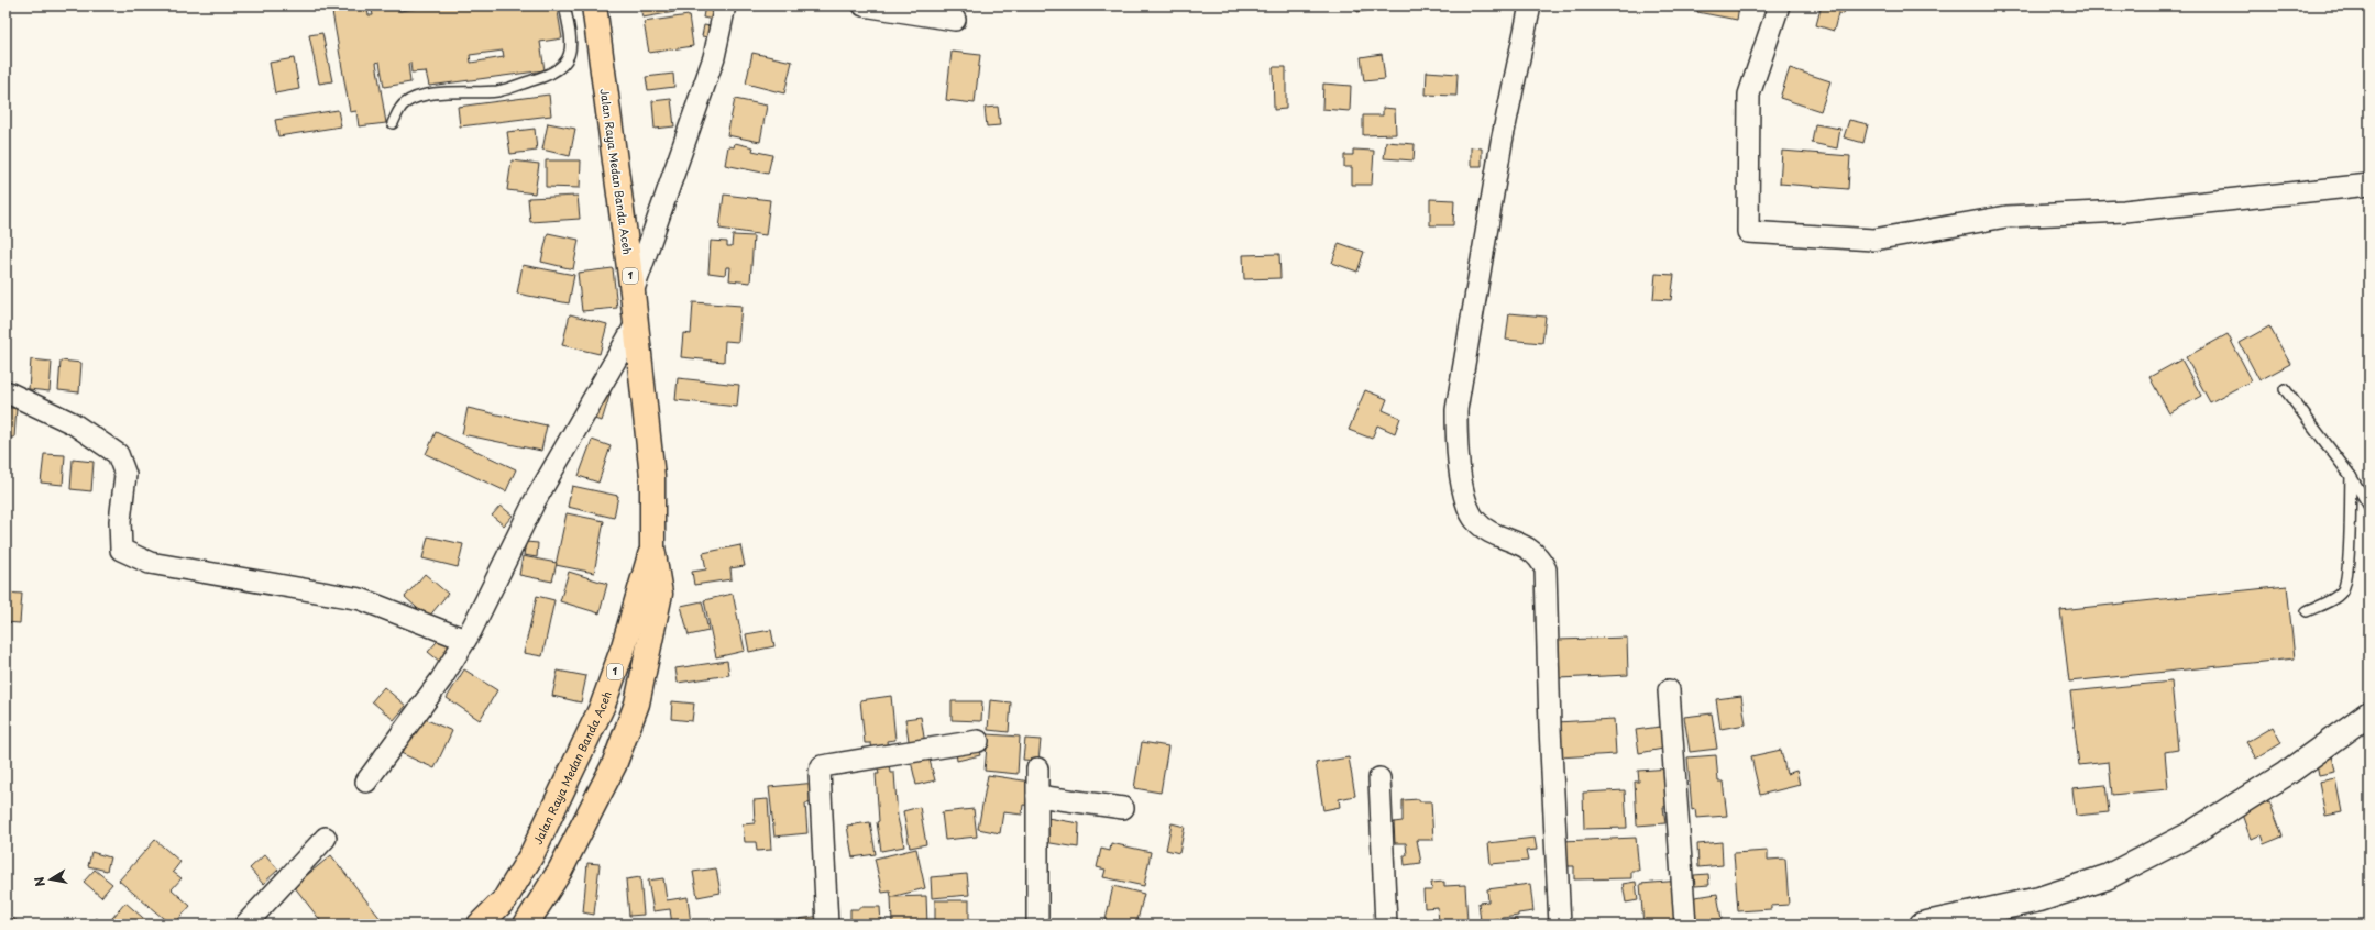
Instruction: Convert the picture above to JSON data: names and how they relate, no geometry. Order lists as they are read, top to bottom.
{
  "streets": {
    "highway": ["Jalan Raya Medan Banda Aceh", "1"]
  },
  "north": "left"
}
